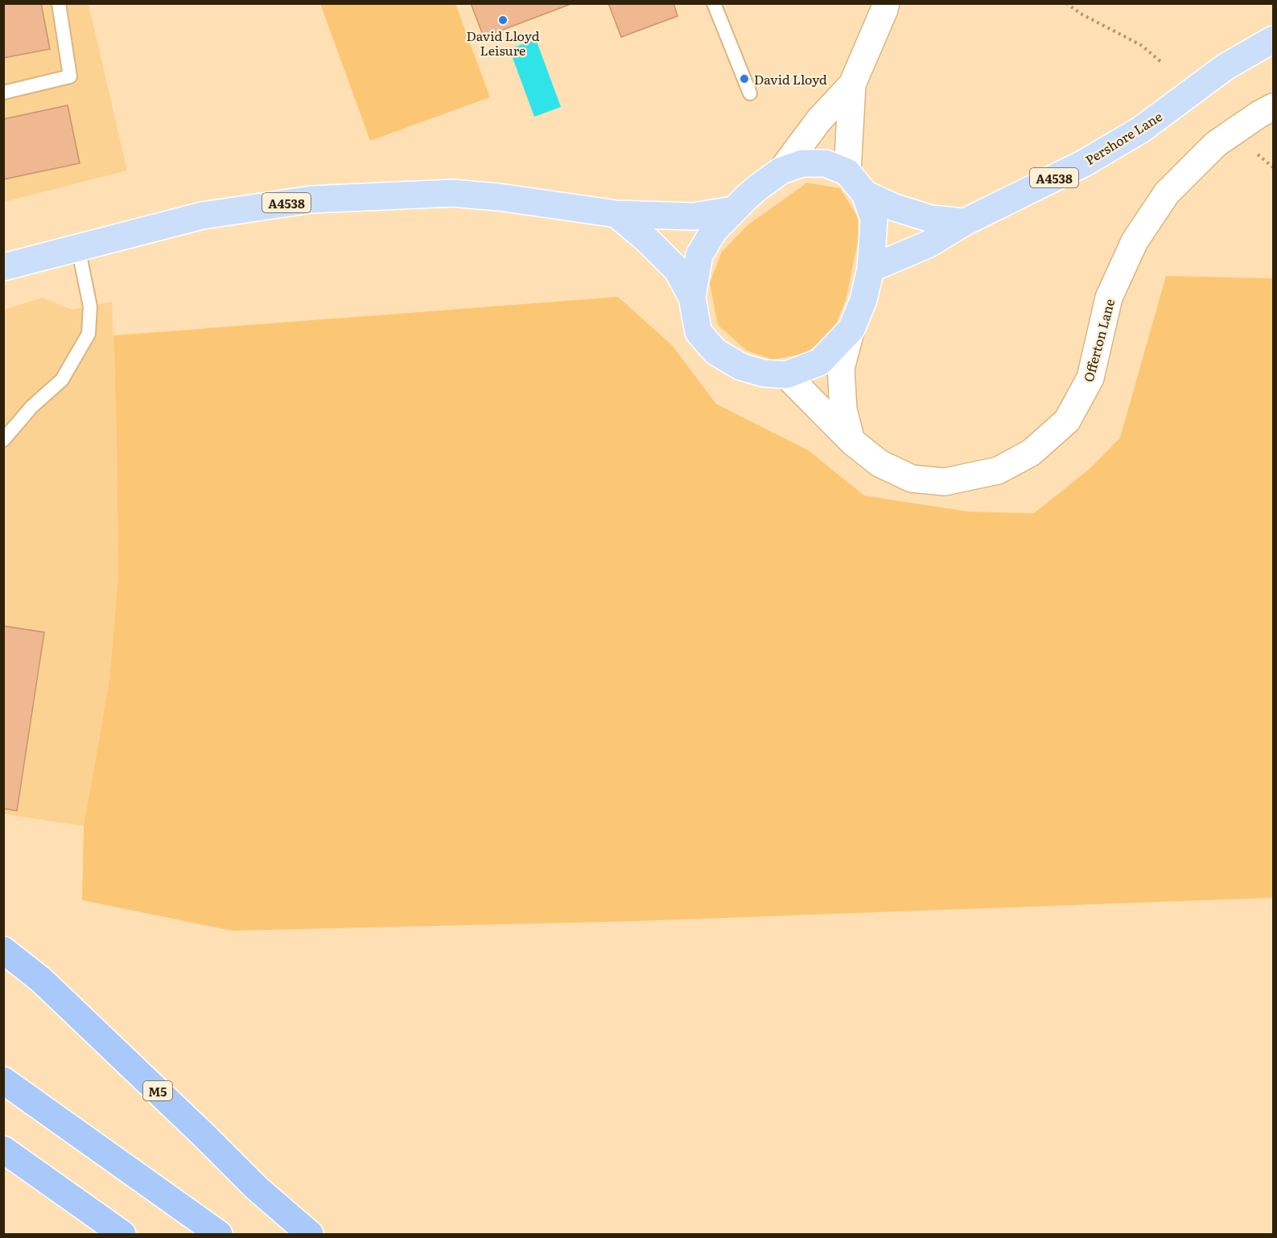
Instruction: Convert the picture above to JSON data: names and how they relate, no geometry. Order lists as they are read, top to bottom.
{
  "streets": {
    "highway": ["M5"],
    "main road": ["Pershore Lane", "A4538"],
    "street": ["Offerton Lane"]
  },
  "places": ["David Lloyd Leisure", "David Lloyd"]
}
